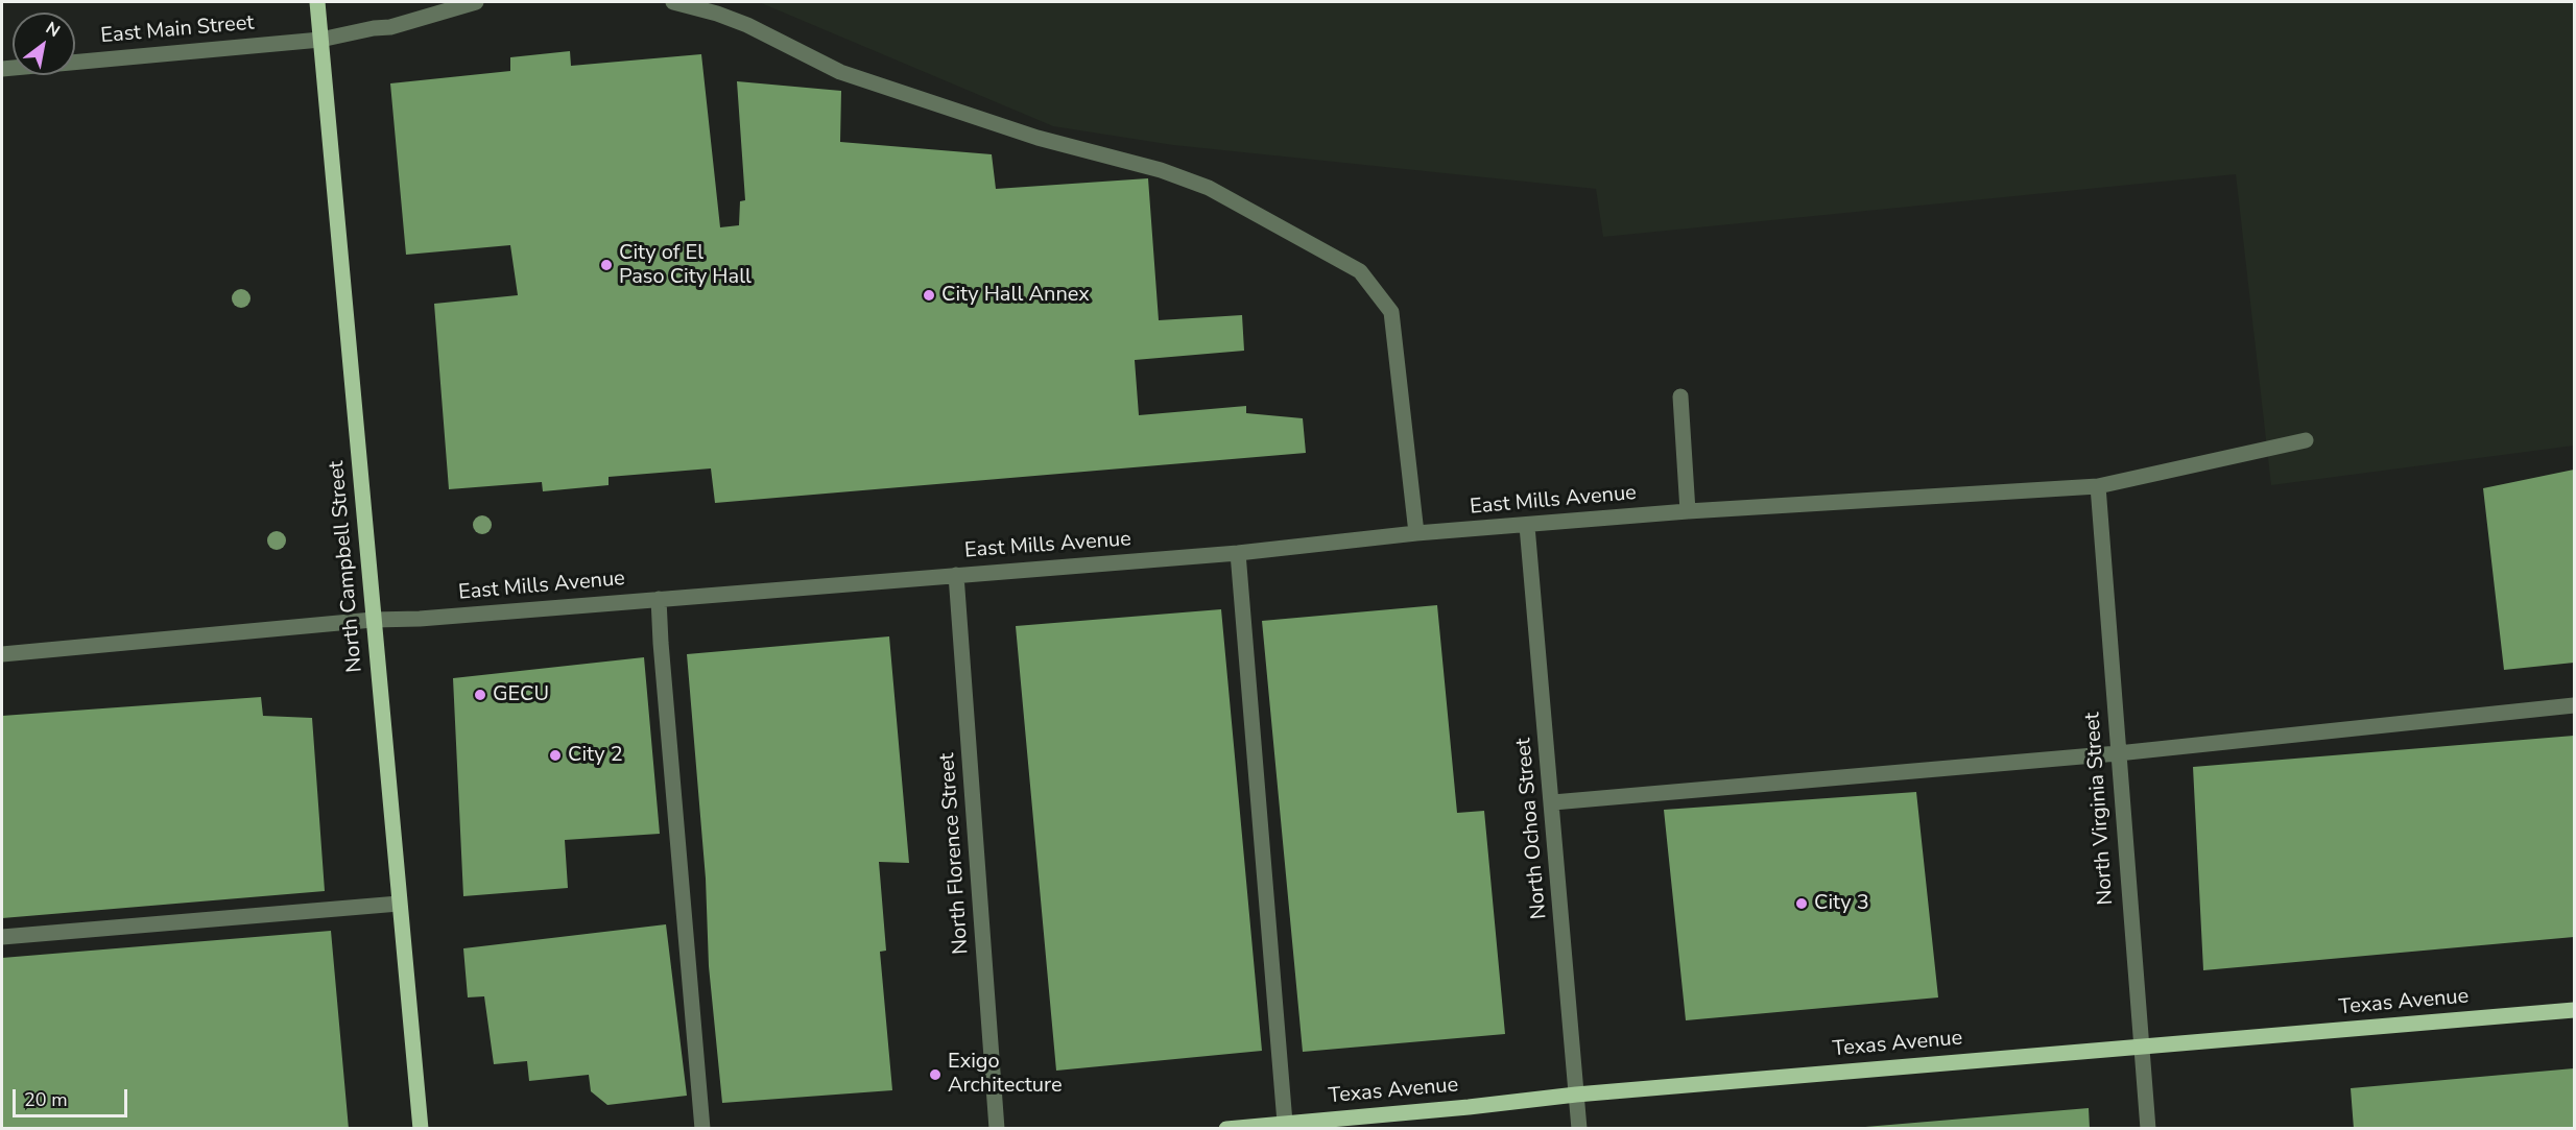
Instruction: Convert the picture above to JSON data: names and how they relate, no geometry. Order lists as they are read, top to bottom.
{
  "streets": {
    "main road": ["North Campbell Street", "Texas Avenue"],
    "street": [
      "East Main Street",
      "East Mills Avenue",
      "North Virginia Street",
      "North Ochoa Street",
      "North Florence Street"
    ]
  },
  "crossings": [
    ["East Main Street", "North Campbell Street"],
    ["East Mills Avenue", "North Campbell Street"],
    ["East Mills Avenue", "North Virginia Street"],
    ["East Mills Avenue", "North Ochoa Street"],
    ["East Mills Avenue", "North Florence Street"],
    ["North Virginia Street", "Texas Avenue"],
    ["North Ochoa Street", "Texas Avenue"]
  ],
  "places": [
    "City of El Paso City Hall",
    "City Hall Annex",
    "GECU",
    "City 2",
    "City 3",
    "Exigo Architecture"
  ],
  "scale_bar": "20 m",
  "north": "top right"
}
